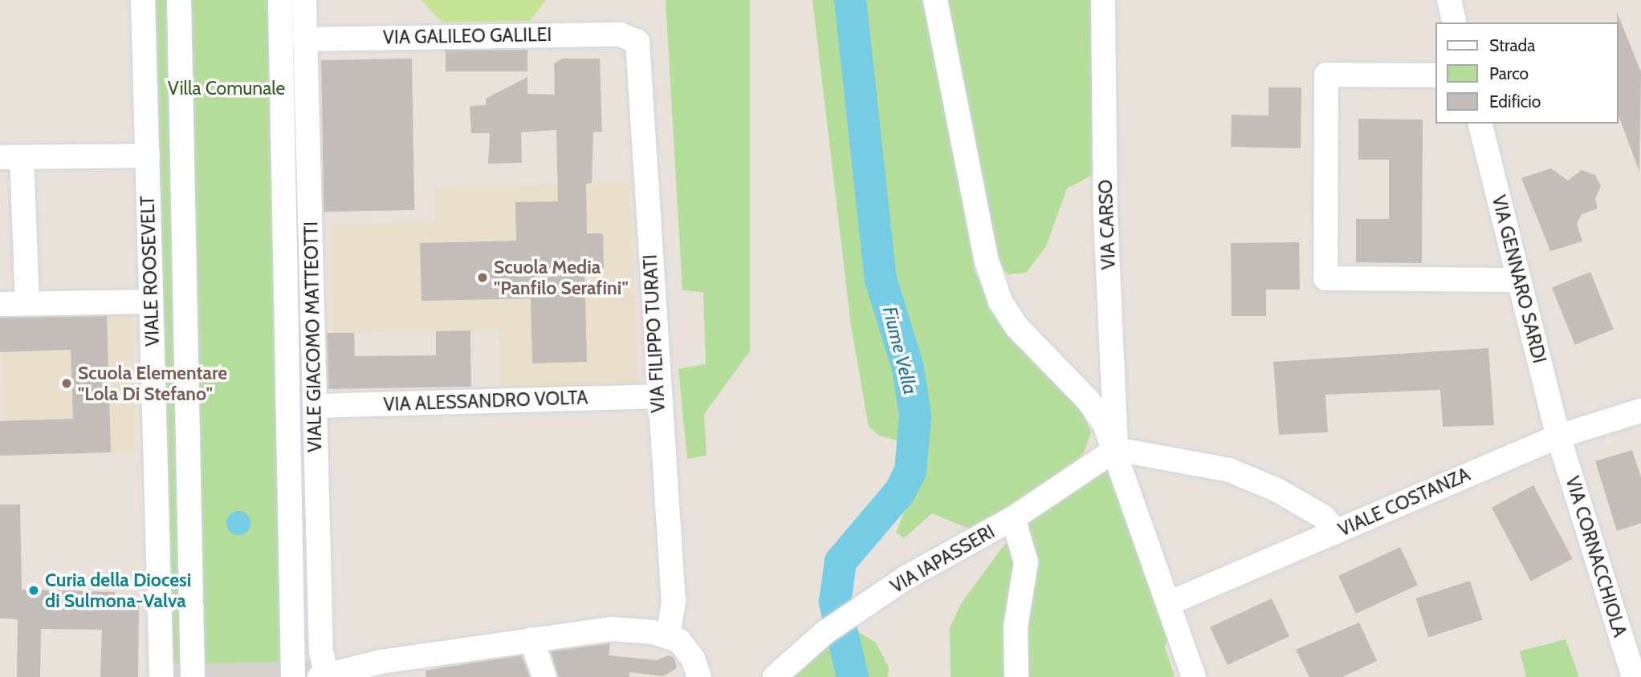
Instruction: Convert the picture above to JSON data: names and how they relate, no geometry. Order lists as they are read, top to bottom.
{
  "streets": {
    "street": [
      "VIA GALILEO GALILEI",
      "VIA CARSO",
      "VIALE ROOSEVELT",
      "VIA GENNARO SARDI",
      "VIA FILIPPO TURATI",
      "VIALE GIACOMO MATTEOTTI",
      "VIA ALESSANDRO VOLTA",
      "VIALE COSTANZA",
      "VIA CORNACCHIOLA",
      "VIA IAPASSERI"
    ]
  },
  "crossings": [
    ["VIA GALILEO GALILEI", "VIA FILIPPO TURATI"],
    ["VIA GALILEO GALILEI", "VIALE GIACOMO MATTEOTTI"],
    ["VIA CARSO", "VIA IAPASSERI"],
    ["VIA GENNARO SARDI", "VIALE COSTANZA"],
    ["VIA GENNARO SARDI", "VIA CORNACCHIOLA"],
    ["VIA FILIPPO TURATI", "VIA ALESSANDRO VOLTA"],
    ["VIALE GIACOMO MATTEOTTI", "VIA ALESSANDRO VOLTA"],
    ["VIALE COSTANZA", "VIA CORNACCHIOLA"]
  ],
  "water": ["Fiume Vella"],
  "parks": ["Villa Comunale"],
  "places": ["Scuola Media \"Panfilo Serafini\"", "Scuola Elementare \"Lola Di Stefano\"", "Curia della Diocesi di Sulmona-Valva"],
  "legend": ["Strada", "Parco", "Edificio"]
}
